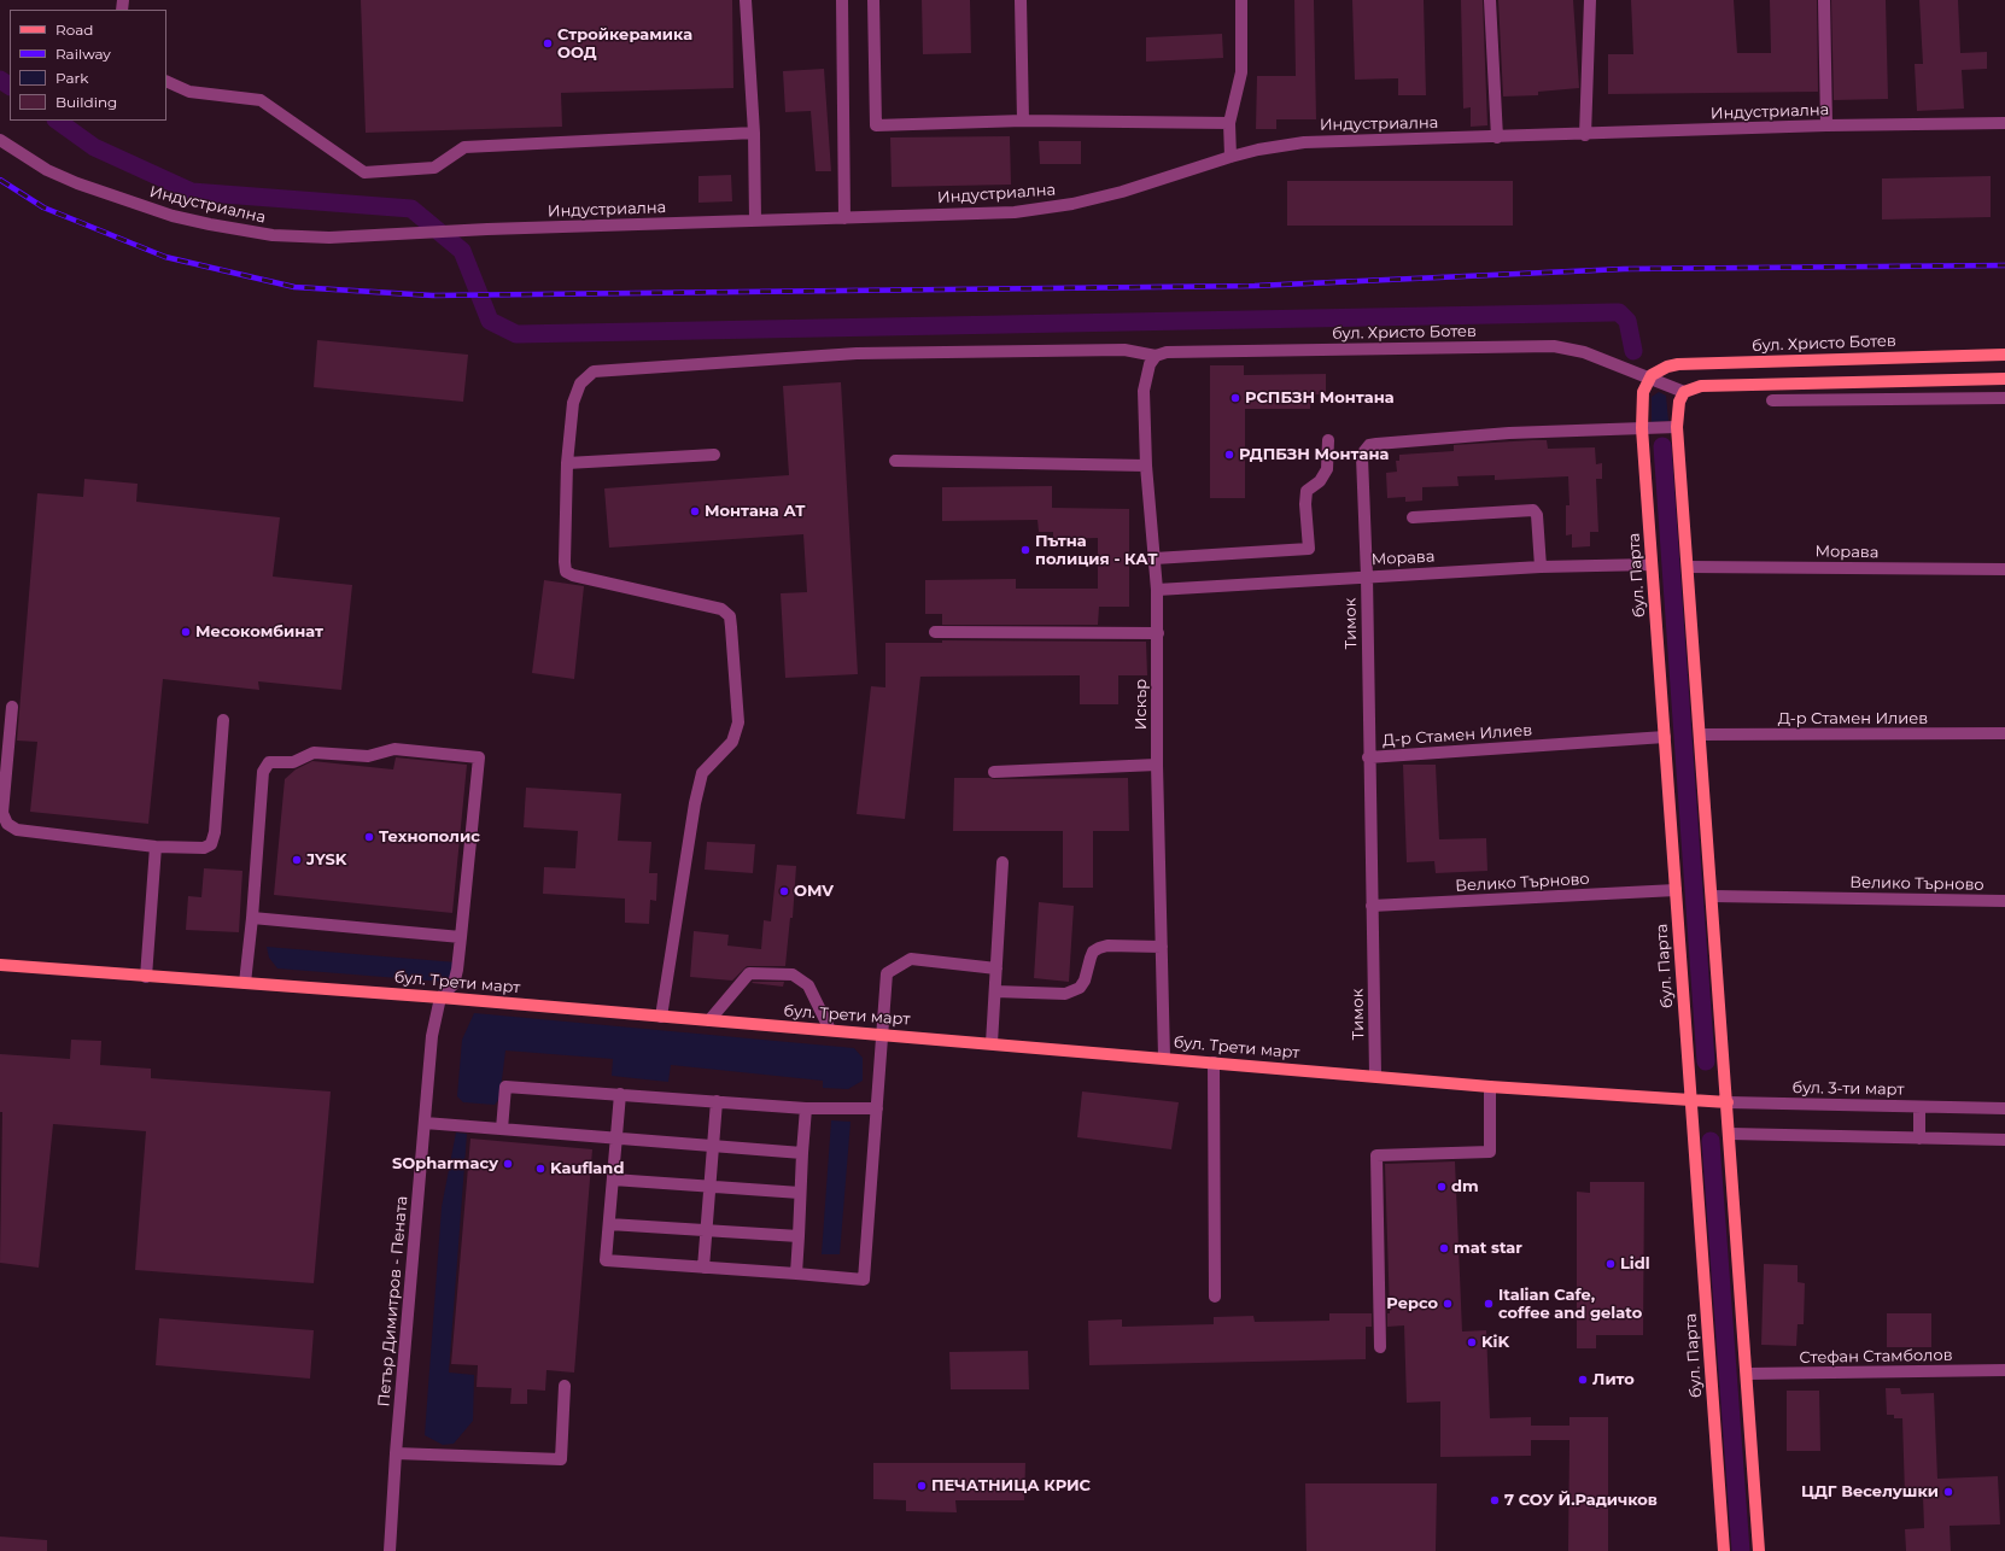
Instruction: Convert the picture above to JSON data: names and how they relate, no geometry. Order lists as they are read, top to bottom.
{
  "streets": {
    "main road": [
      "бул. Христо Ботев",
      "бул. Парта",
      "бул. Трети март",
      "бул. 3-ти март"
    ],
    "street": [
      "Индустриална",
      "Морава",
      "Тимок",
      "Искър",
      "Д-р Стамен Илиев",
      "Велико Търново",
      "Петър Димитров - Пената",
      "Стефан Стамболов"
    ]
  },
  "crossings": [
    ["бул. Христо Ботев", "бул. Парта"],
    ["бул. Христо Ботев", "Искър"],
    ["Морава", "бул. Парта"],
    ["Морава", "Тимок"],
    ["Морава", "Искър"],
    ["бул. Парта", "Тимок"],
    ["бул. Парта", "Д-р Стамен Илиев"],
    ["бул. Парта", "Велико Търново"],
    ["бул. Парта", "бул. Трети март"],
    ["бул. Парта", "бул. 3-ти март"],
    ["Тимок", "Д-р Стамен Илиев"],
    ["Тимок", "Велико Търново"],
    ["Тимок", "бул. Трети март"],
    ["Искър", "бул. Трети март"],
    ["бул. Трети март", "бул. 3-ти март"],
    ["бул. Трети март", "Петър Димитров - Пената"]
  ],
  "places": [
    "Стройкерамика ООД",
    "РСПБЗН Монтана",
    "РДПБЗН Монтана",
    "Монтана АТ",
    "Пътна полиция - КАТ",
    "Месокомбинат",
    "Технополис",
    "JYSK",
    "OMV",
    "SOpharmacy",
    "Kaufland",
    "dm",
    "mat star",
    "Lidl",
    "Pepco",
    "Italian Cafe, coffee and gelato",
    "KiK",
    "Лито",
    "ПЕЧАТНИЦА КРИС",
    "ЦДГ Веселушки",
    "7 СОУ Й.Радичков"
  ],
  "legend": [
    "Road",
    "Railway",
    "Park",
    "Building"
  ]
}
